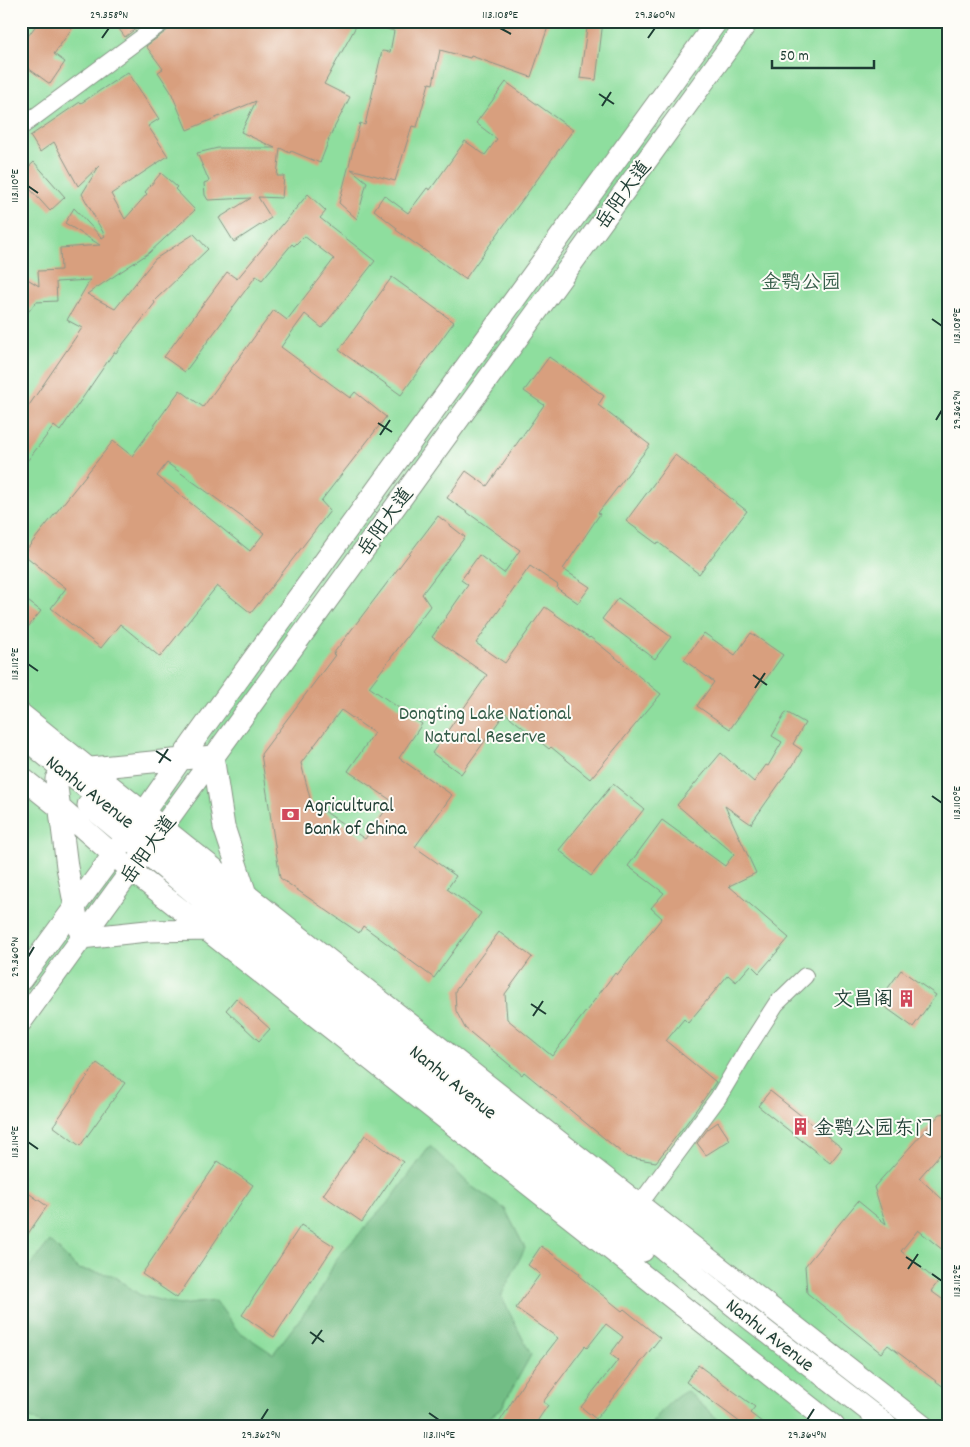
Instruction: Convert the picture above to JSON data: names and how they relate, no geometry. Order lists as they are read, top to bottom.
{
  "streets": {
    "main road": ["岳阳大道", "Nanhu Avenue"]
  },
  "crossings": [
    ["岳阳大道", "Nanhu Avenue"]
  ],
  "parks": ["金鹗公园", "Dongting Lake National Natural Reserve"],
  "places": {
    "bank": ["Agricultural Bank of China"],
    "building": ["文昌阁", "金鹗公园东门"]
  },
  "scale_bar": "50 m",
  "coordinates": [
    "29.358°N",
    "113.108°E",
    "29.360°N",
    "113.110°E",
    "29.362°N",
    "113.112°E",
    "113.114°E",
    "29.364°N"
  ]
}
